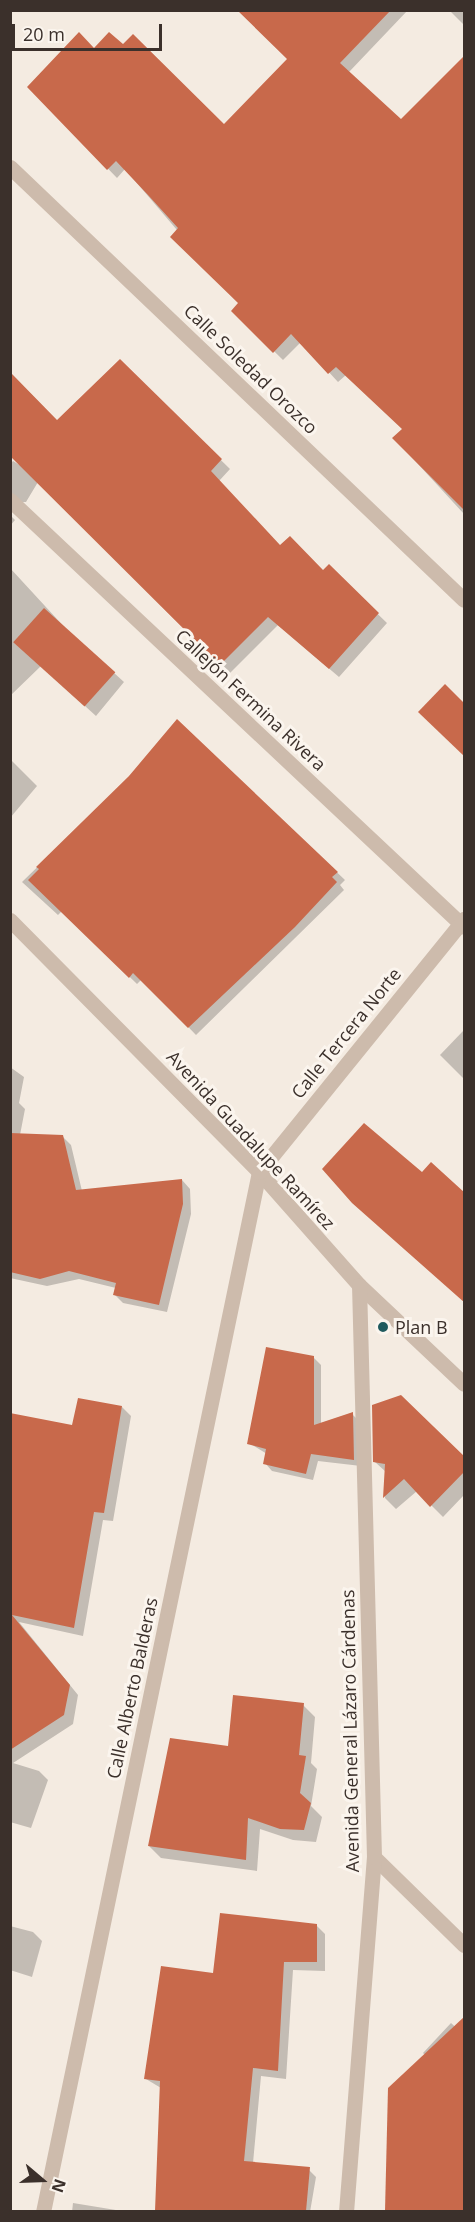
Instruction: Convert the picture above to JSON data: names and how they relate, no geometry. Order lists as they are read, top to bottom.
{
  "streets": {
    "street": [
      "Calle Soledad Orozco",
      "Callejón Fermina Rivera",
      "Calle Tercera Norte",
      "Avenida Guadalupe Ramírez",
      "Calle Alberto Balderas",
      "Avenida General Lázaro Cárdenas"
    ]
  },
  "crossings": [
    ["Callejón Fermina Rivera", "Calle Tercera Norte"],
    ["Calle Tercera Norte", "Avenida Guadalupe Ramírez"],
    ["Calle Tercera Norte", "Calle Alberto Balderas"],
    ["Avenida Guadalupe Ramírez", "Calle Alberto Balderas"],
    ["Avenida Guadalupe Ramírez", "Avenida General Lázaro Cárdenas"]
  ],
  "places": ["Plan B"],
  "scale_bar": "20 m",
  "north": "right"
}
